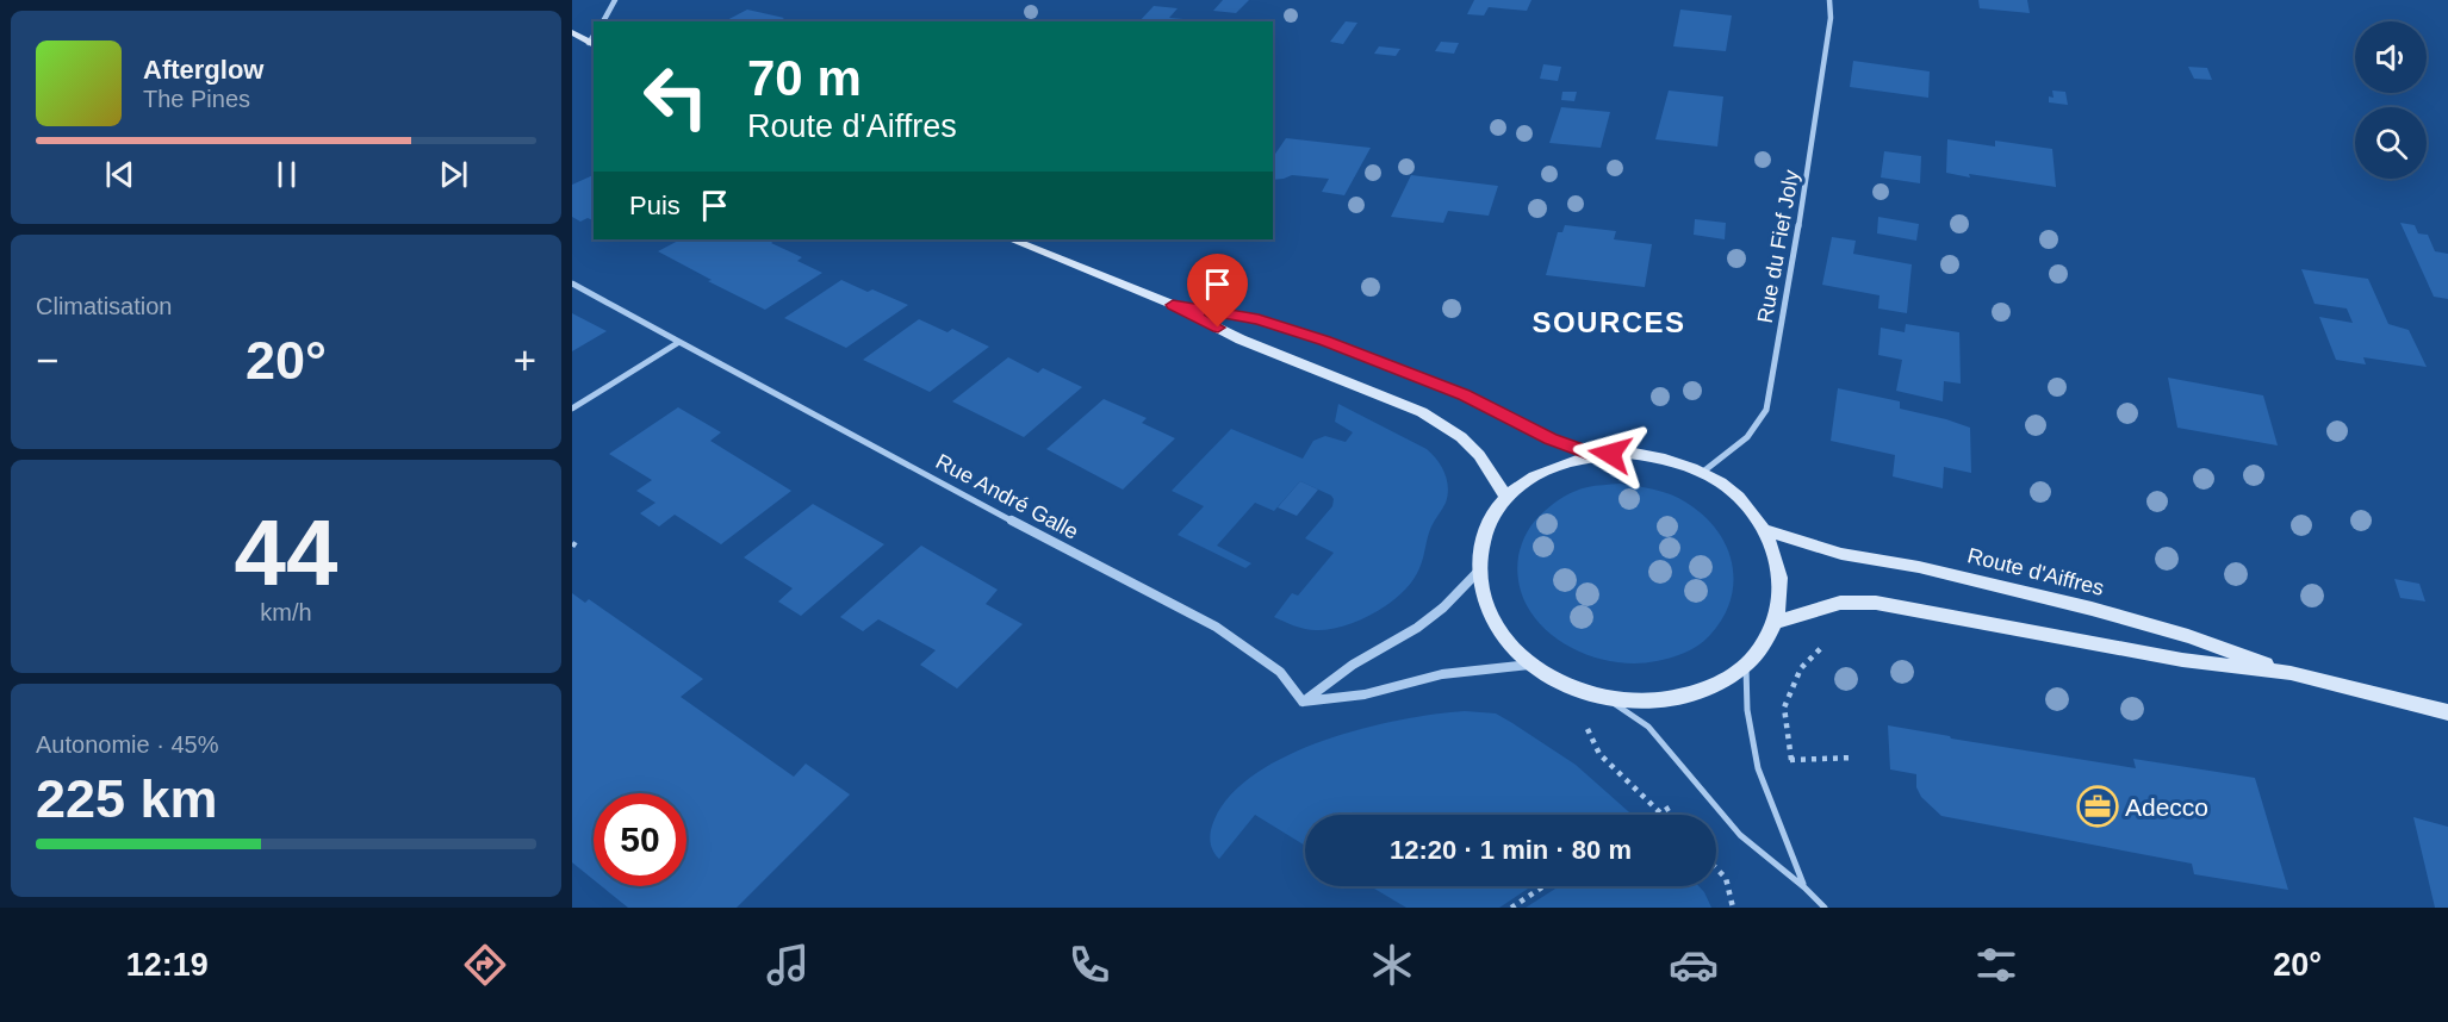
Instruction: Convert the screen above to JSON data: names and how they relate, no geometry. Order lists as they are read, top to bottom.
{
  "streets": {
    "main road": ["Route d'Aiffres"],
    "street": ["Rue du Fief Joly", "Rue André Galle"]
  },
  "districts": ["SOURCES"],
  "places": {
    "office": ["Adecco"]
  },
  "page": {
    "turn": ["70 m", "Route d'Aiffres"],
    "song": ["Afterglow", "The Pines"],
    "then": "Puis",
    "tile": [
      "Climatisation",
      ["44", "km/h"],
      ["Autonomie · 45%", "225 km"]
    ],
    "heat": ["−", "20°", "+"],
    "limit": "50",
    "trip": "12:20 · 1 min · 80 m",
    "tabs": ["12:19", "20°"]
  }
}
